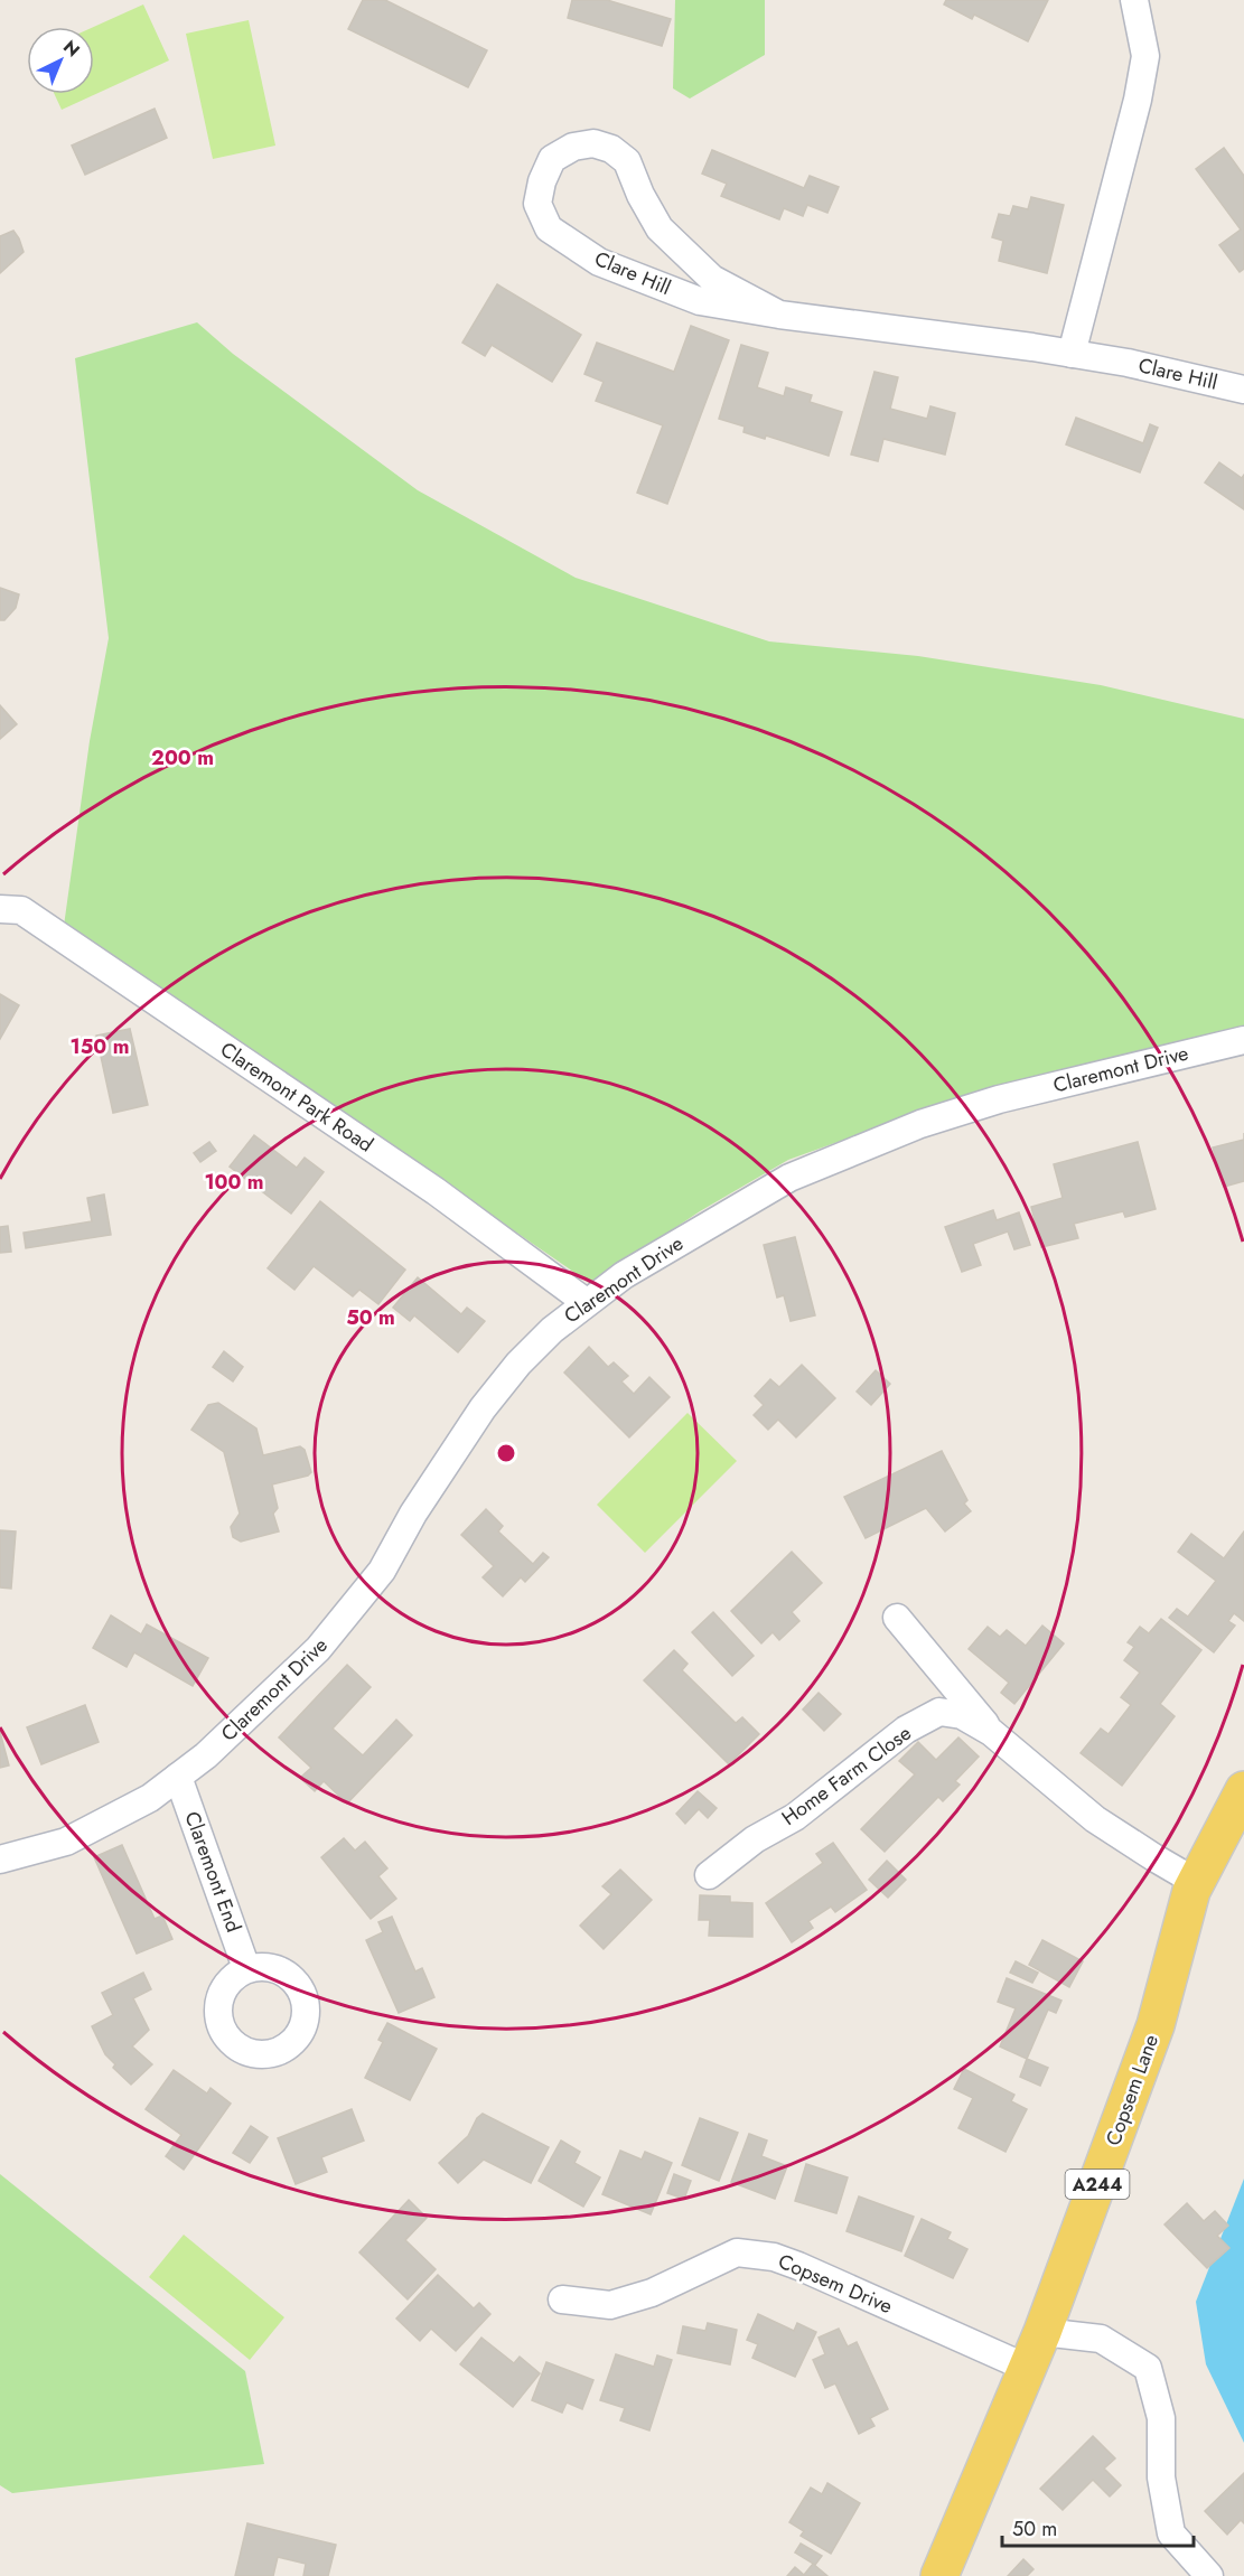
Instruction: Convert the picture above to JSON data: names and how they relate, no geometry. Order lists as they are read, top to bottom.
{
  "streets": {
    "main road": ["Copsem Lane", "A244"],
    "street": [
      "Clare Hill",
      "Claremont Drive",
      "Claremont Park Road",
      "Home Farm Close",
      "Claremont End",
      "Copsem Drive"
    ]
  },
  "crossings": [
    ["Claremont Drive", "Claremont Park Road"],
    ["Claremont Drive", "Claremont End"],
    ["Home Farm Close", "Copsem Lane"],
    ["Copsem Lane", "Copsem Drive"]
  ],
  "scale_bar": "50 m",
  "north": "top right",
  "rings": [
    "200 m",
    "150 m",
    "100 m",
    "50 m"
  ]
}
